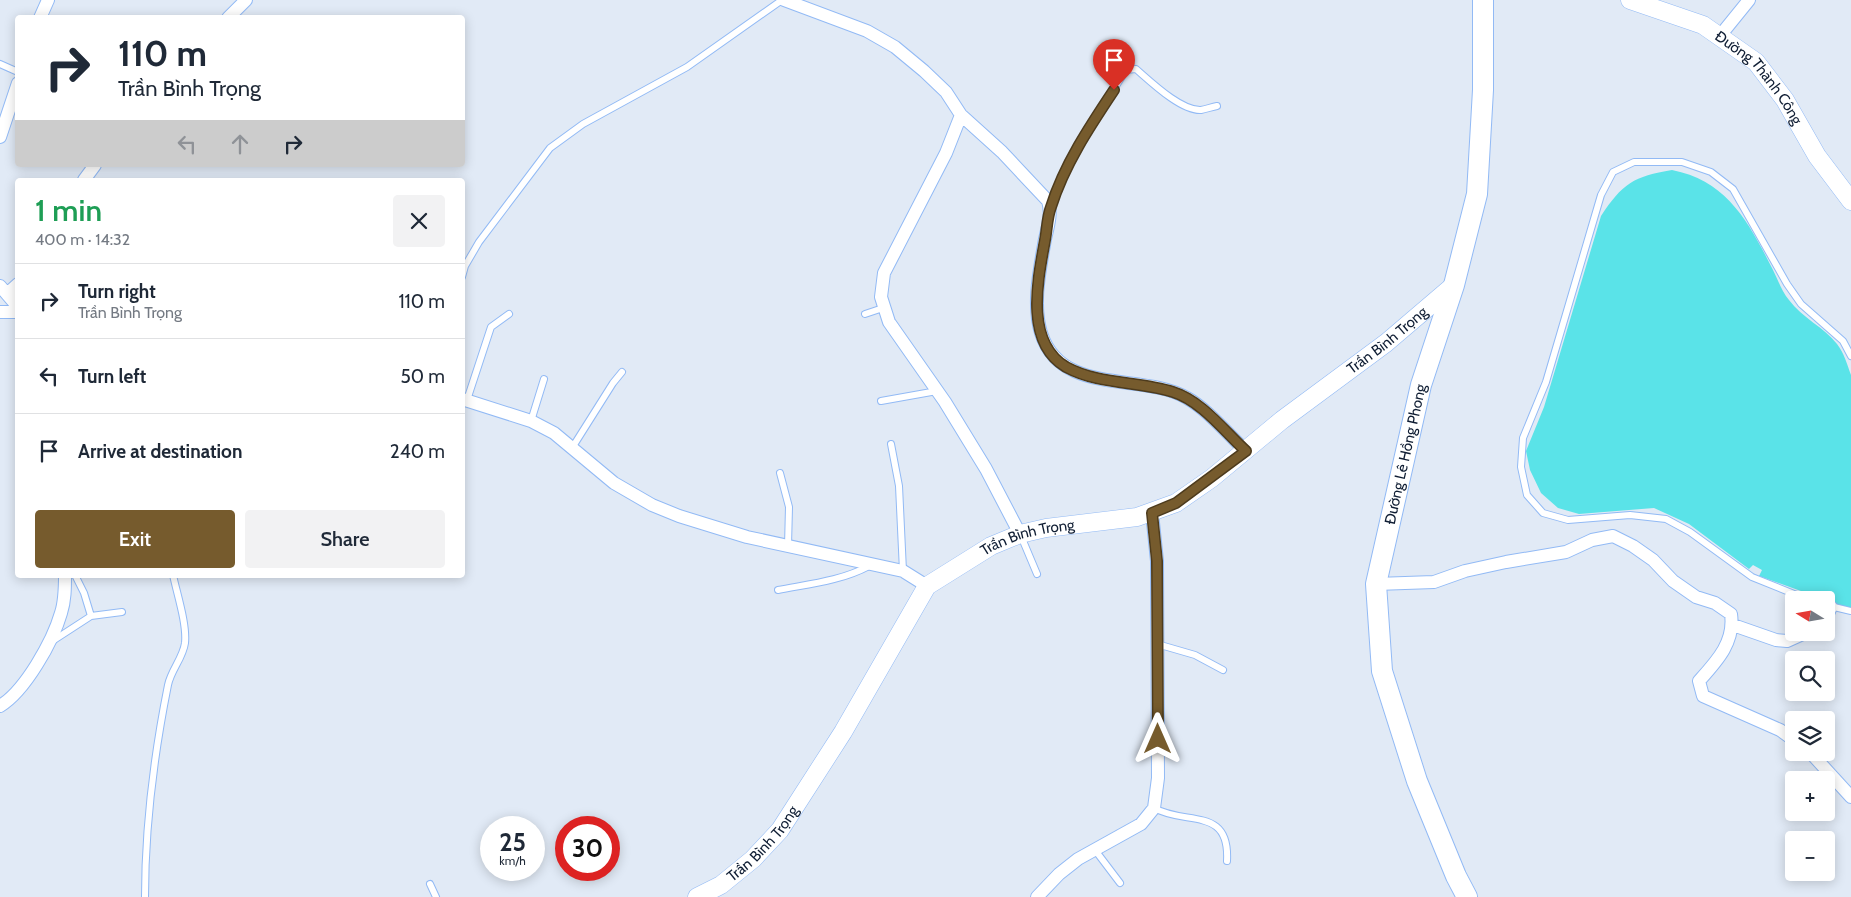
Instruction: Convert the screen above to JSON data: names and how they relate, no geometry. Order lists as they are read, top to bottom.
{
  "streets": {
    "main road": ["Đường Lê Hồng Phong"],
    "street": ["Đường Thành Công", "Trần Bình Trọng"]
  },
  "crossings": [
    ["Trần Bình Trọng", "Đường Lê Hồng Phong"]
  ],
  "north": "left",
  "page": {
    "turn": ["110 m", "Trần Bình Trọng"],
    "heading": ["1 min", "400 m · 14:32"],
    "list": [
      {
        "name": "Turn right",
        "note": "Trần Bình Trọng",
        "value": "110 m"
      },
      {
        "name": "Turn left",
        "value": "50 m"
      },
      {
        "name": "Arrive at destination",
        "value": "240 m"
      }
    ],
    "buttons": ["Exit", "Share"],
    "map_buttons": ["+", "−"],
    "speed": "25 km/h",
    "limit": "30"
  }
}
